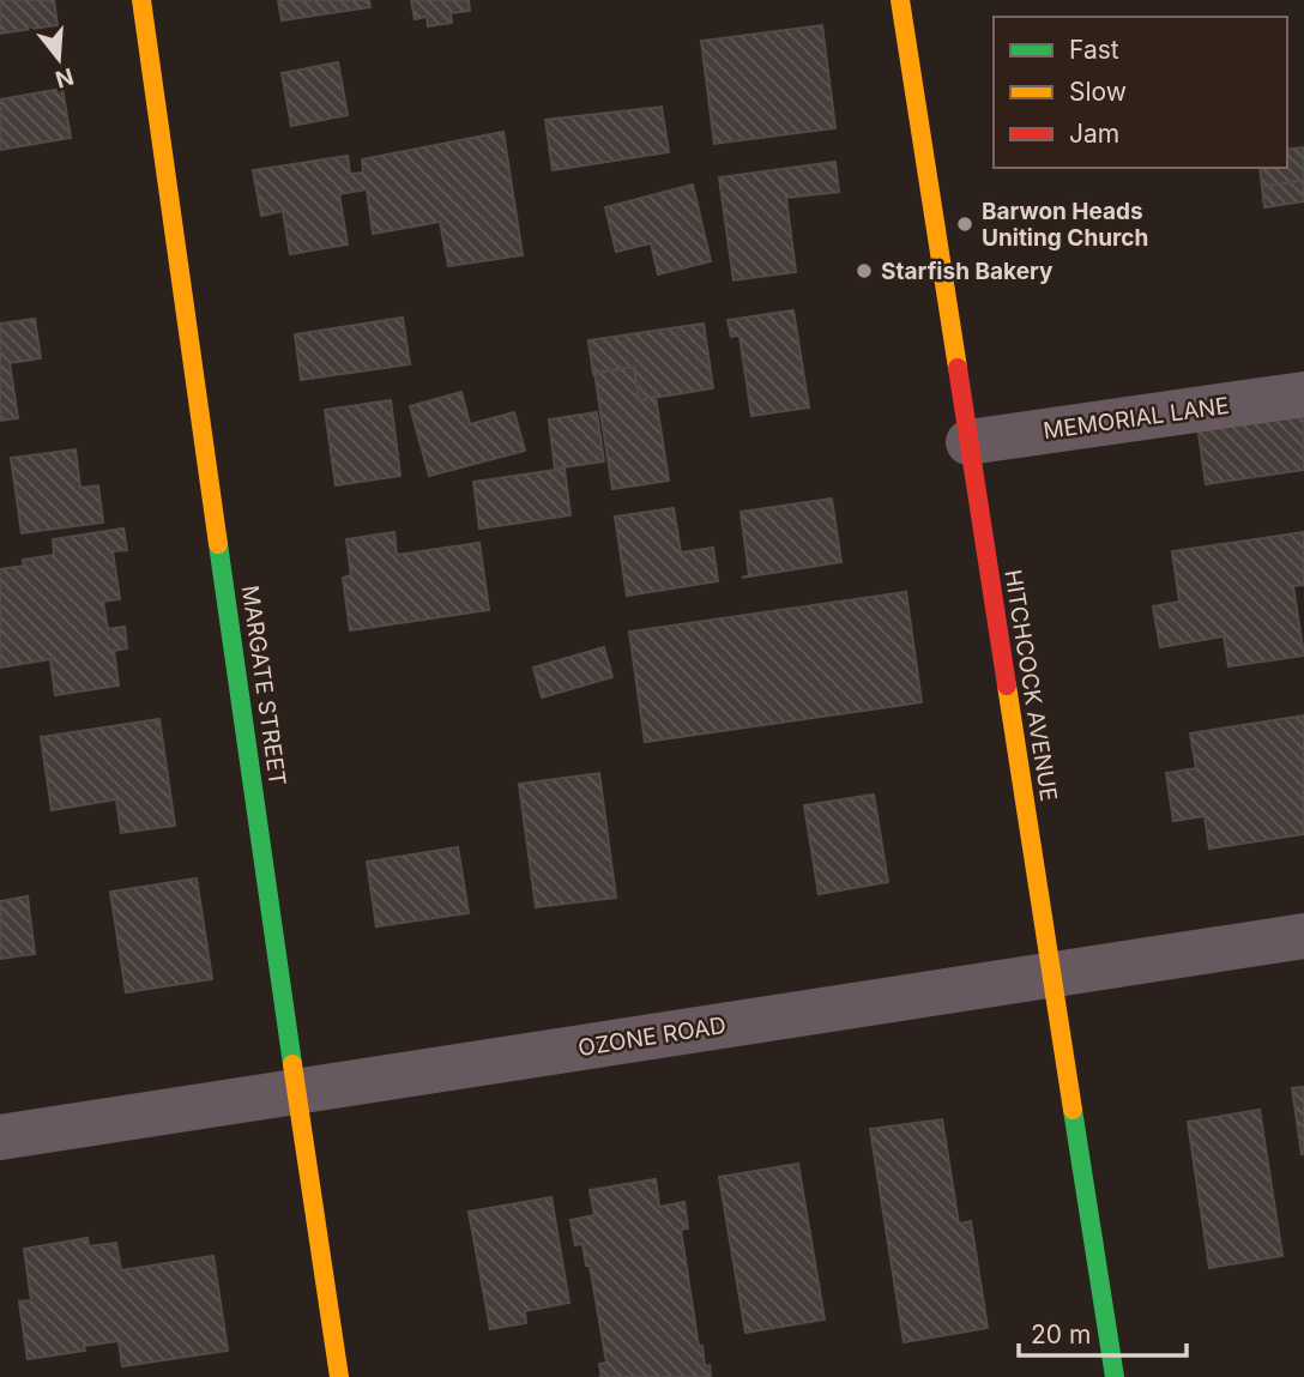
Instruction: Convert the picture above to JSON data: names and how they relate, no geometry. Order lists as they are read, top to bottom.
{
  "streets": {
    "street": [
      "MEMORIAL LANE",
      "MARGATE STREET",
      "HITCHCOCK AVENUE",
      "OZONE ROAD"
    ]
  },
  "crossings": [
    ["MEMORIAL LANE", "HITCHCOCK AVENUE"],
    ["MARGATE STREET", "OZONE ROAD"],
    ["HITCHCOCK AVENUE", "OZONE ROAD"]
  ],
  "places": ["Barwon Heads Uniting Church", "Starfish Bakery"],
  "legend": ["Fast", "Slow", "Jam"],
  "scale_bar": "20 m",
  "north": "bottom"
}
